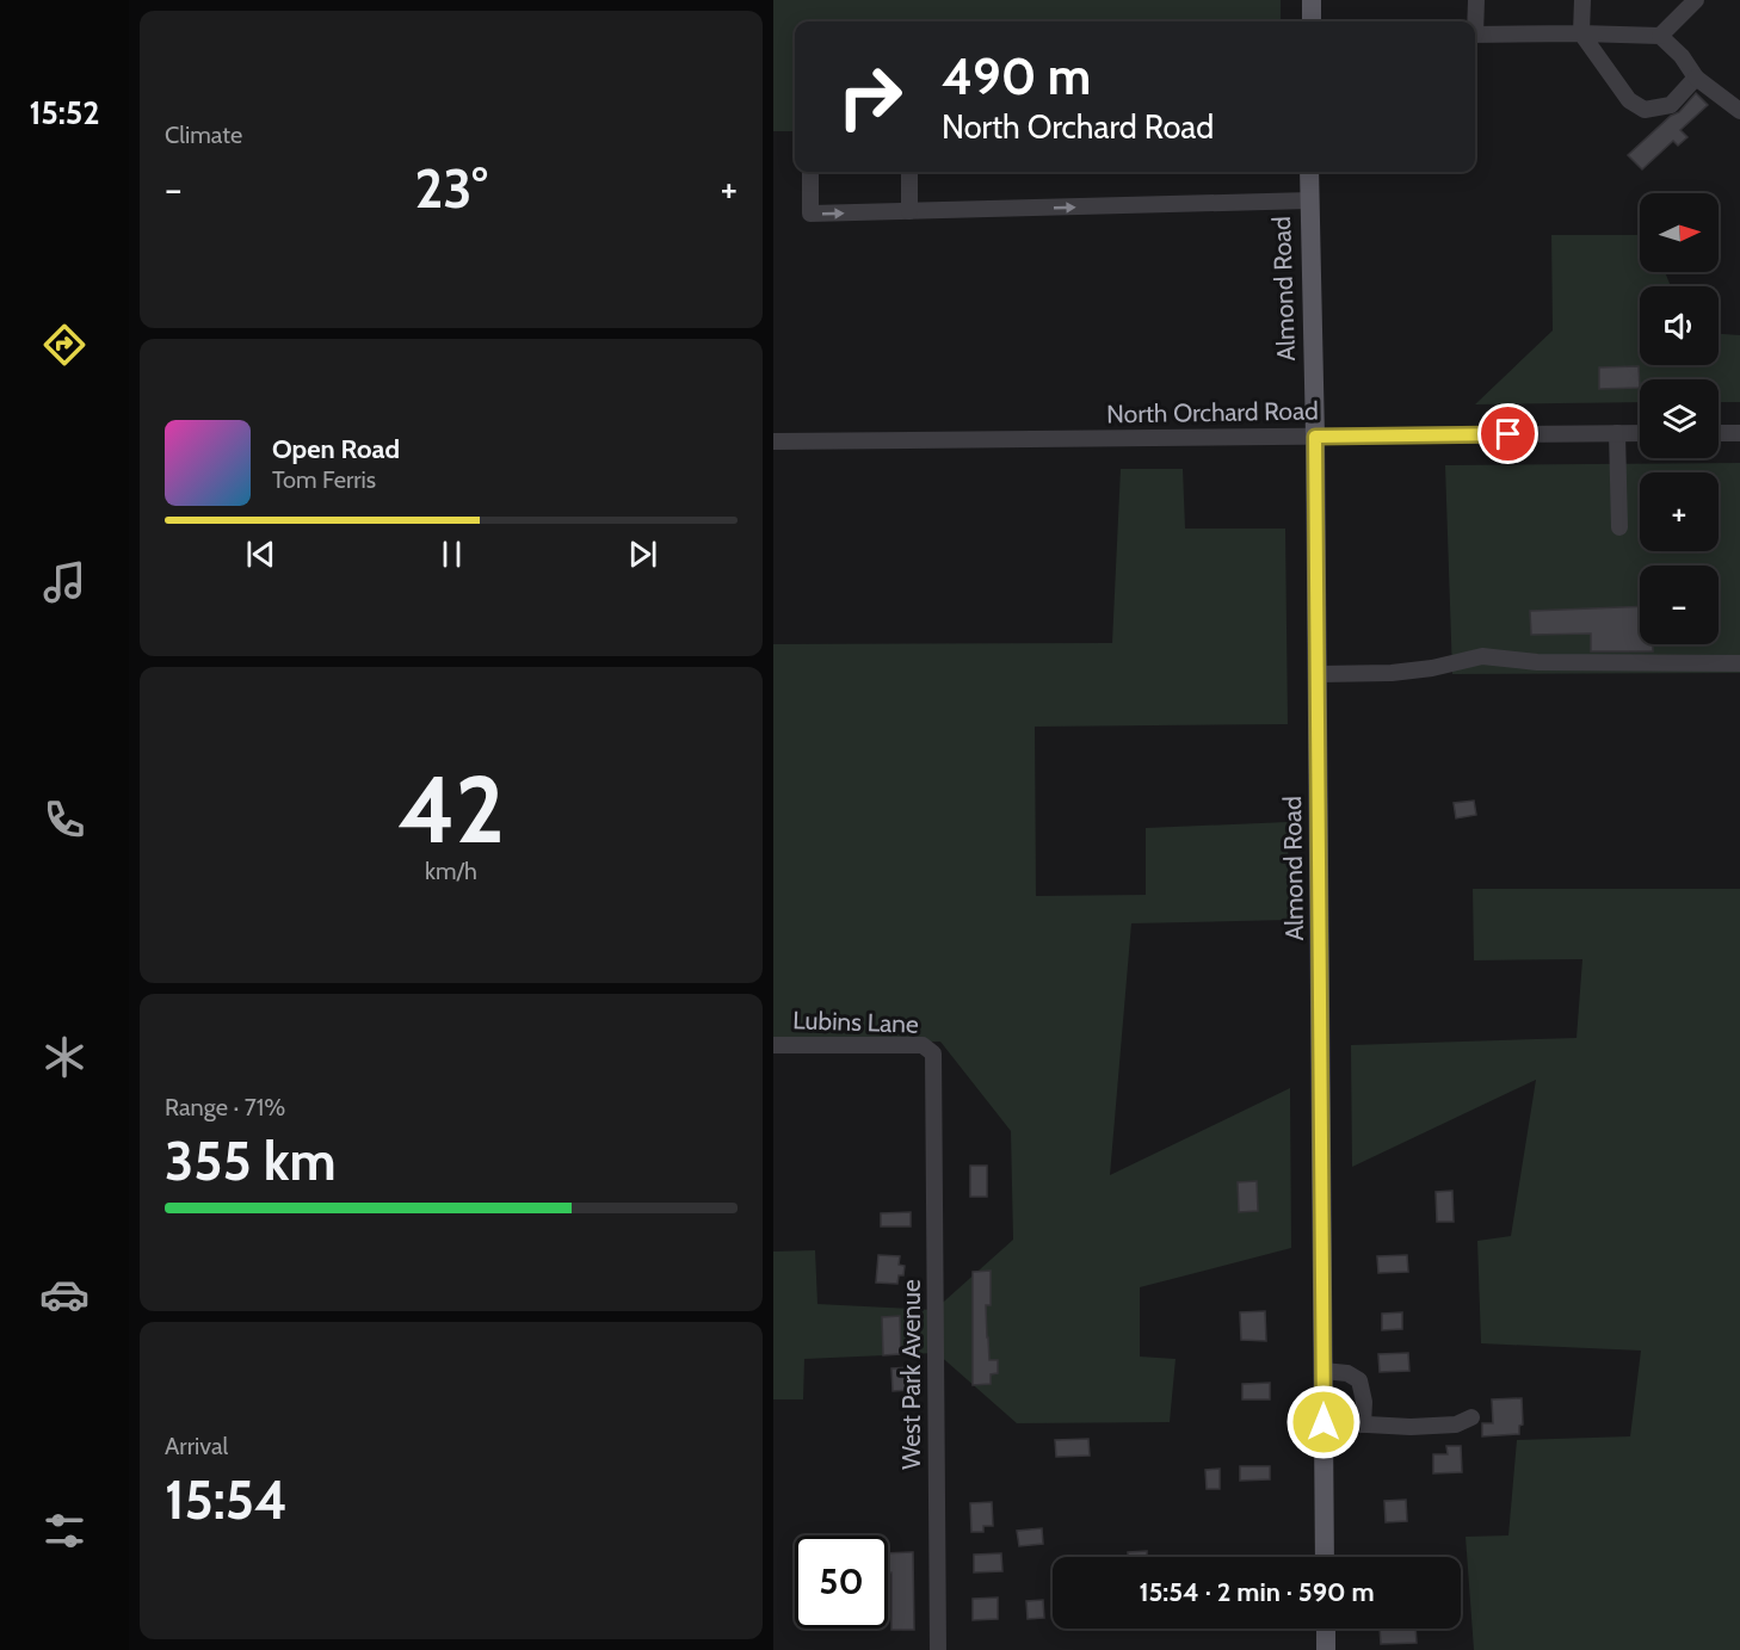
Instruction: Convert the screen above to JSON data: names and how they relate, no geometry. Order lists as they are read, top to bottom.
{
  "streets": {
    "main road": ["Almond Road"],
    "street": ["North Orchard Road", "Lubins Lane", "West Park Avenue"]
  },
  "crossings": [
    ["Almond Road", "North Orchard Road"],
    ["Lubins Lane", "West Park Avenue"]
  ],
  "north": "right",
  "page": {
    "tabs": "15:52",
    "tile": [
      "Climate",
      ["42", "km/h"],
      ["Range · 71%", "355 km"],
      ["Arrival", "15:54"]
    ],
    "turn": ["490 m", "North Orchard Road"],
    "heat": ["−", "23°", "+"],
    "map_buttons": ["+", "−"],
    "song": ["Open Road", "Tom Ferris"],
    "limit": "50",
    "trip": "15:54 · 2 min · 590 m"
  }
}
